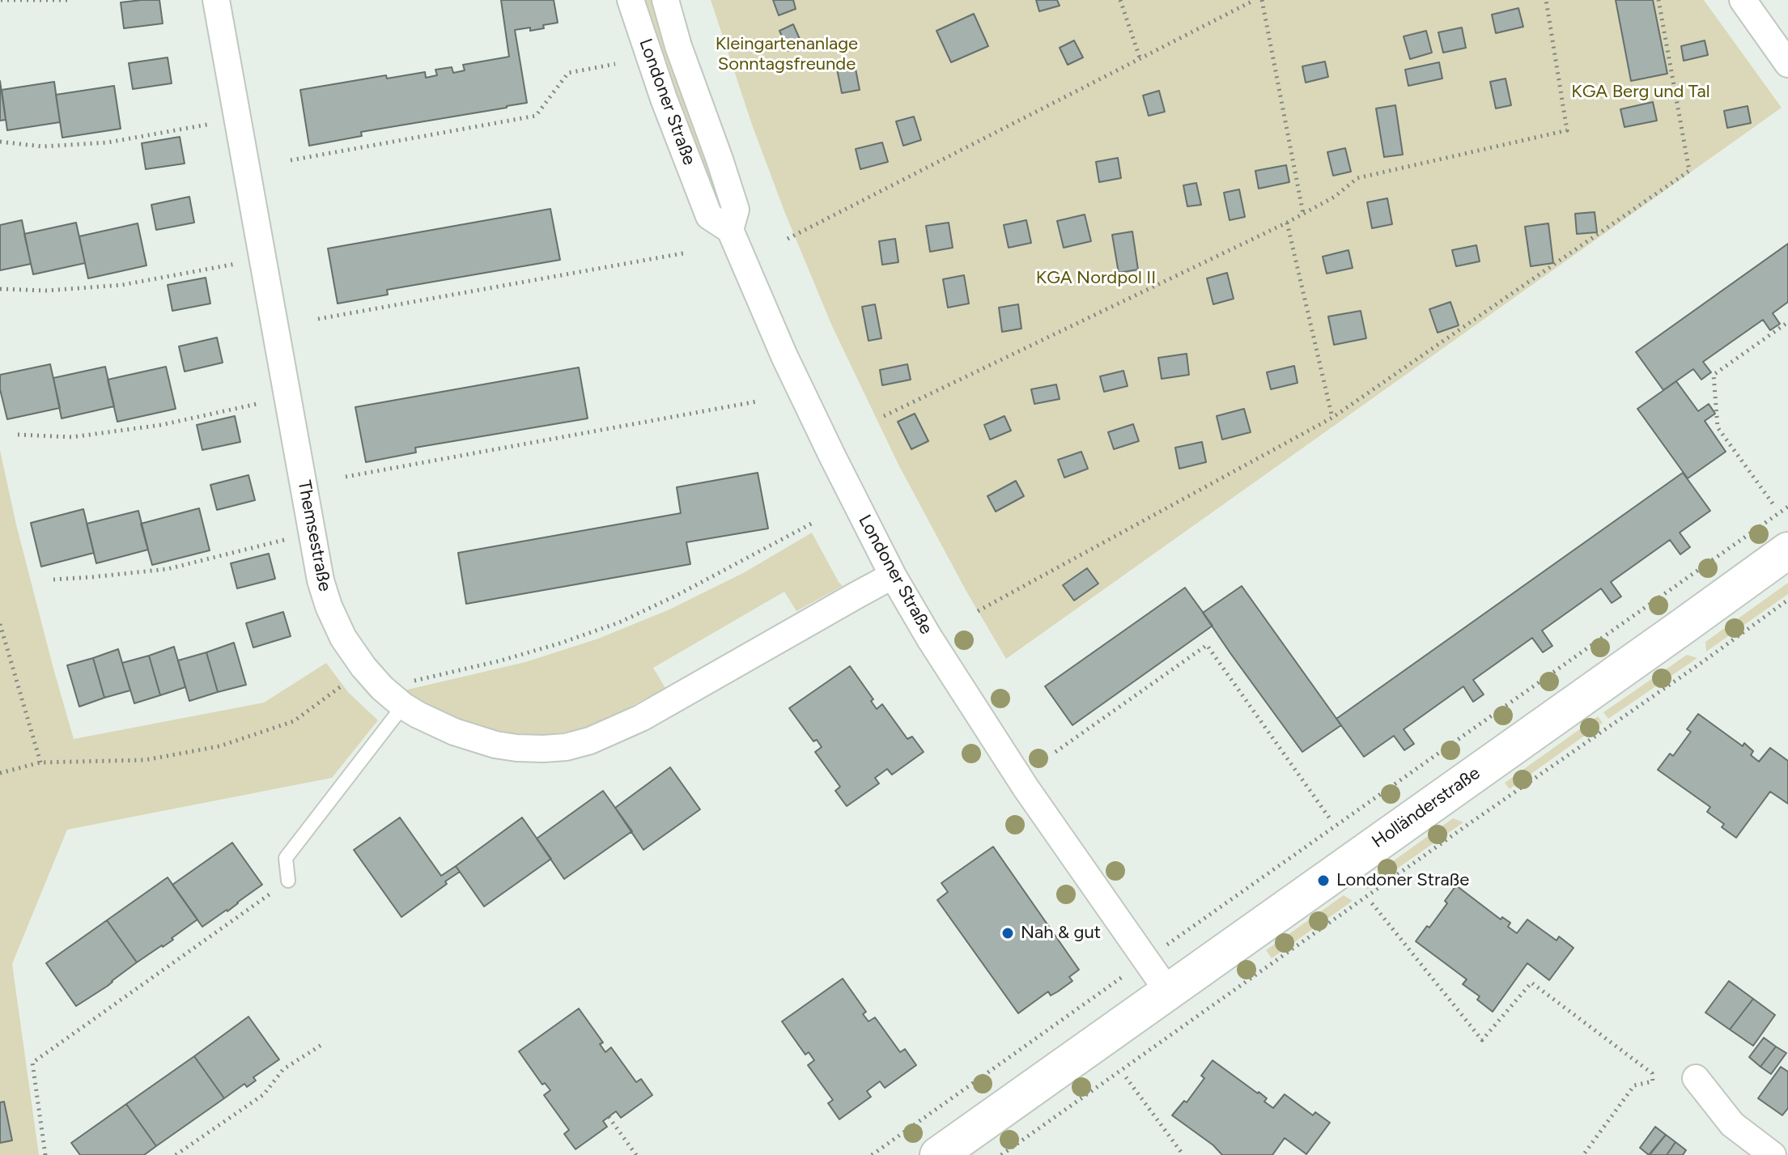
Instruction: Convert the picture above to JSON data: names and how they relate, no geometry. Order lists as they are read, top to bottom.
{
  "streets": {
    "street": ["Londoner Straße", "Themsestraße", "Holländerstraße"]
  },
  "crossings": [
    ["Londoner Straße", "Themsestraße"],
    ["Londoner Straße", "Holländerstraße"]
  ],
  "parks": ["Kleingartenanlage Sonntagsfreunde", "KGA Berg und Tal", "KGA Nordpol II"],
  "places": ["Londoner Straße", "Nah & gut"]
}
